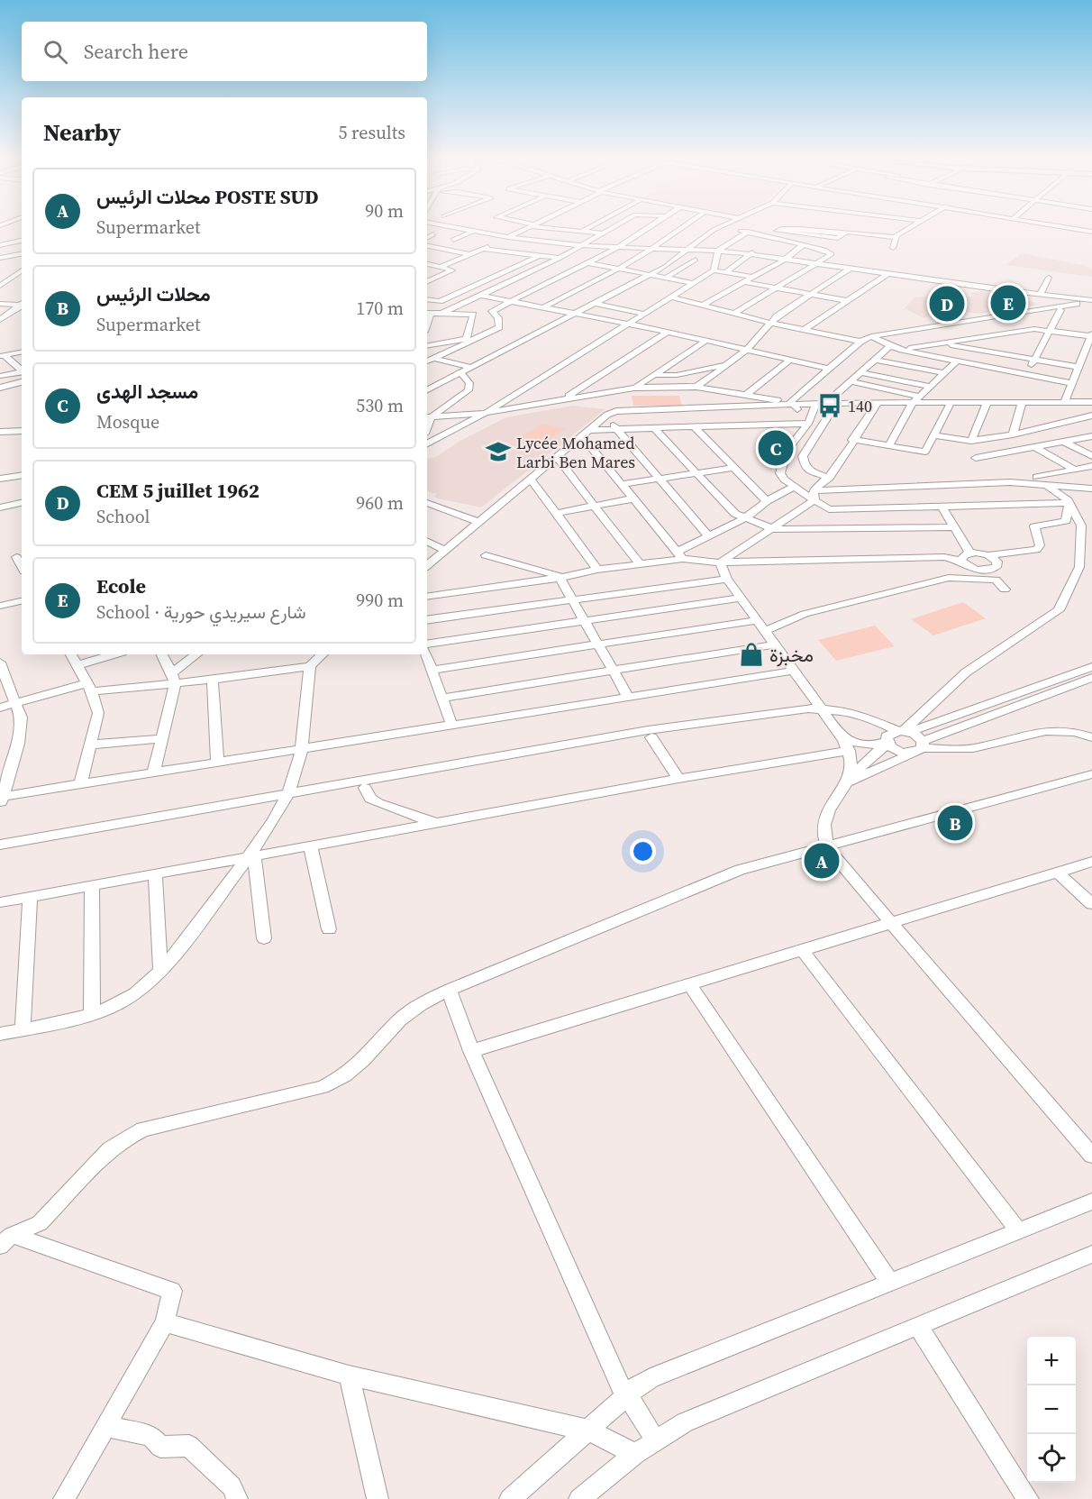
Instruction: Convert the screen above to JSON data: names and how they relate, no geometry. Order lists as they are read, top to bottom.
{
  "places": {
    "bus stop": ["140"],
    "school or university": ["Lycée Mohamed Larbi Ben Mares"],
    "shop": ["مخبزة"]
  },
  "page": {
    "search": "Search here",
    "heading": ["Nearby", "5 results"],
    "list": [
      {
        "mark": "A",
        "name": "محلات الرئيس POSTE SUD",
        "note": "Supermarket",
        "value": "90 m"
      },
      {
        "mark": "B",
        "name": "محلات الرئيس",
        "note": "Supermarket",
        "value": "170 m"
      },
      {
        "mark": "C",
        "name": "مسجد الهدى",
        "note": "Mosque",
        "value": "530 m"
      },
      {
        "mark": "D",
        "name": "CEM 5 juillet 1962",
        "note": "School",
        "value": "960 m"
      },
      {
        "mark": "E",
        "name": "Ecole",
        "note": "School · شارع سيريدي حورية",
        "value": "990 m"
      }
    ],
    "pins": [
      "E",
      "D",
      "C",
      "B",
      "A"
    ],
    "map_buttons": ["+", "−"]
  }
}
